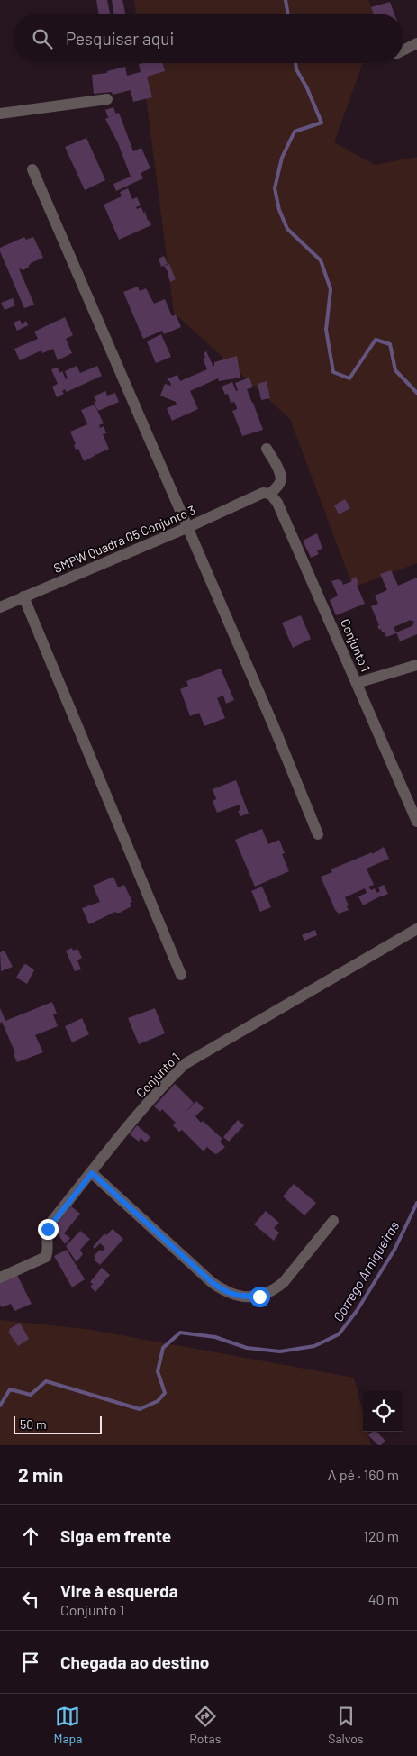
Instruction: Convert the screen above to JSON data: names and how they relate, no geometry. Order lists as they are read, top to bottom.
{
  "streets": {
    "street": ["SMPW Quadra 05 Conjunto 3", "Conjunto 1"]
  },
  "crossings": [
    ["SMPW Quadra 05 Conjunto 3", "Conjunto 1"]
  ],
  "water": ["Córrego Arniqueiras"],
  "scale_bar": "50 m",
  "page": {
    "search": "Pesquisar aqui",
    "scale": "50 m",
    "heading": ["2 min", "A pé · 160 m"],
    "list": [
      ["Siga em frente", "120 m"],
      ["Vire à esquerda", "Conjunto 1", "40 m"],
      "Chegada ao destino"
    ],
    "nav": ["Mapa", "Rotas", "Salvos"]
  }
}
